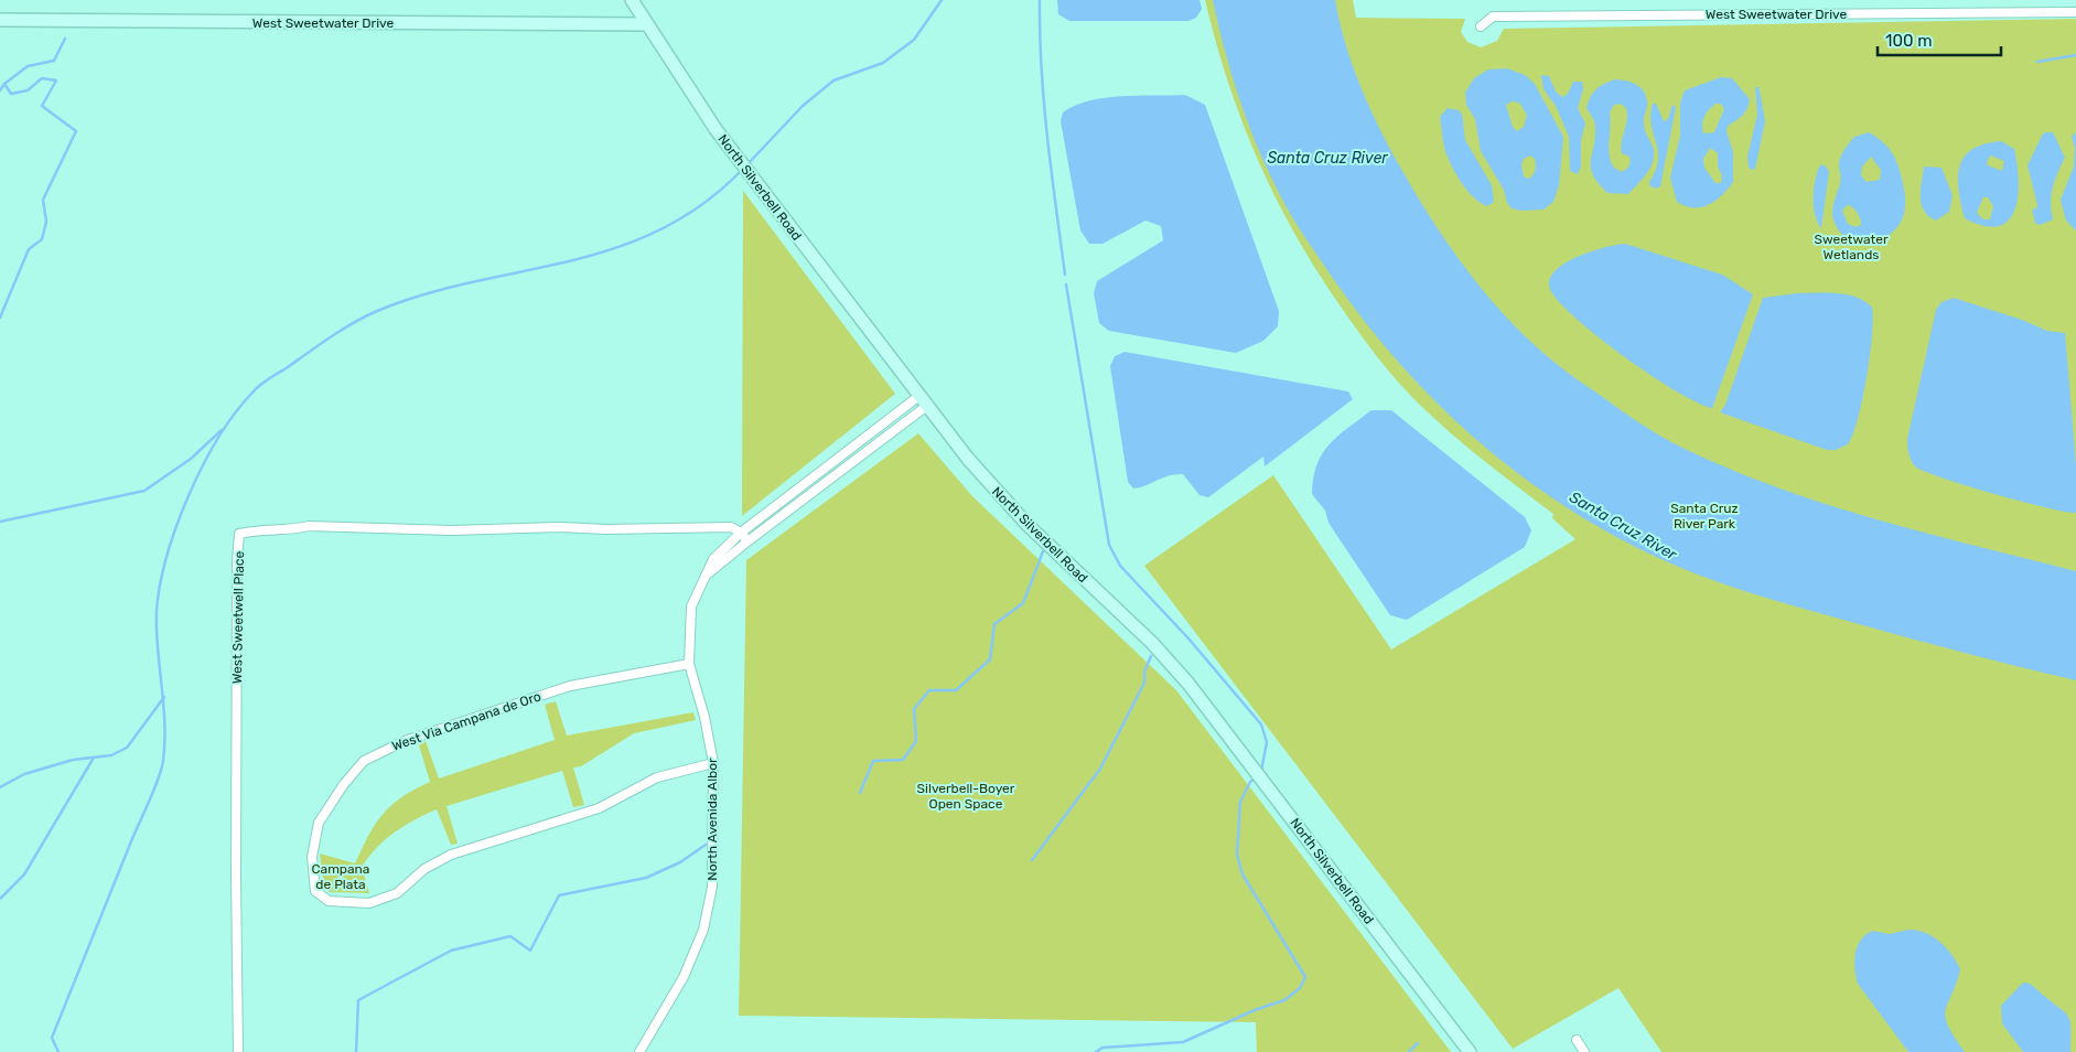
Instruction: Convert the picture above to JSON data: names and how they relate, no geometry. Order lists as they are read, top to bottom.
{
  "streets": {
    "main road": ["West Sweetwater Drive", "North Silverbell Road"],
    "street": ["West Sweetwell Place", "West Via Campana de Oro", "North Avenida Albor"]
  },
  "crossings": [
    ["West Sweetwater Drive", "North Silverbell Road"],
    ["North Silverbell Road", "North Avenida Albor"],
    ["West Sweetwell Place", "North Avenida Albor"],
    ["West Via Campana de Oro", "North Avenida Albor"]
  ],
  "water": ["Santa Cruz River"],
  "parks": [
    "Sweetwater Wetlands",
    "Santa Cruz River Park",
    "Silverbell-Boyer Open Space",
    "Campana de Plata"
  ],
  "scale_bar": "100 m"
}
